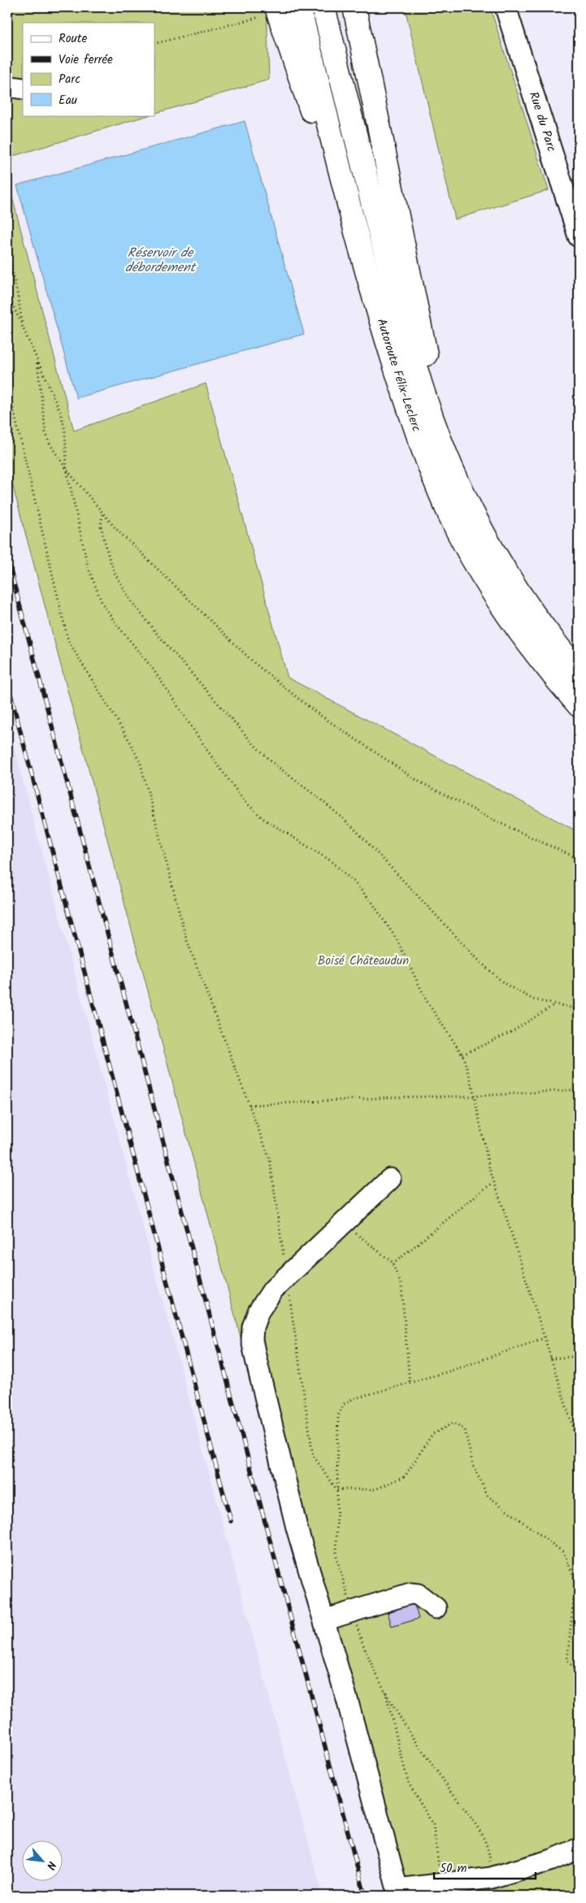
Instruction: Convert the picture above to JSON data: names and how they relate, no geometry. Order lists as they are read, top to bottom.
{
  "streets": {
    "highway": ["Autoroute Félix-Leclerc"],
    "street": ["Rue du Parc"]
  },
  "water": ["Réservoir de débordement"],
  "parks": ["Boisé Châteaudun"],
  "legend": [
    "Route",
    "Voie ferrée",
    "Parc",
    "Eau"
  ],
  "scale_bar": "50 m",
  "north": "bottom right"
}
